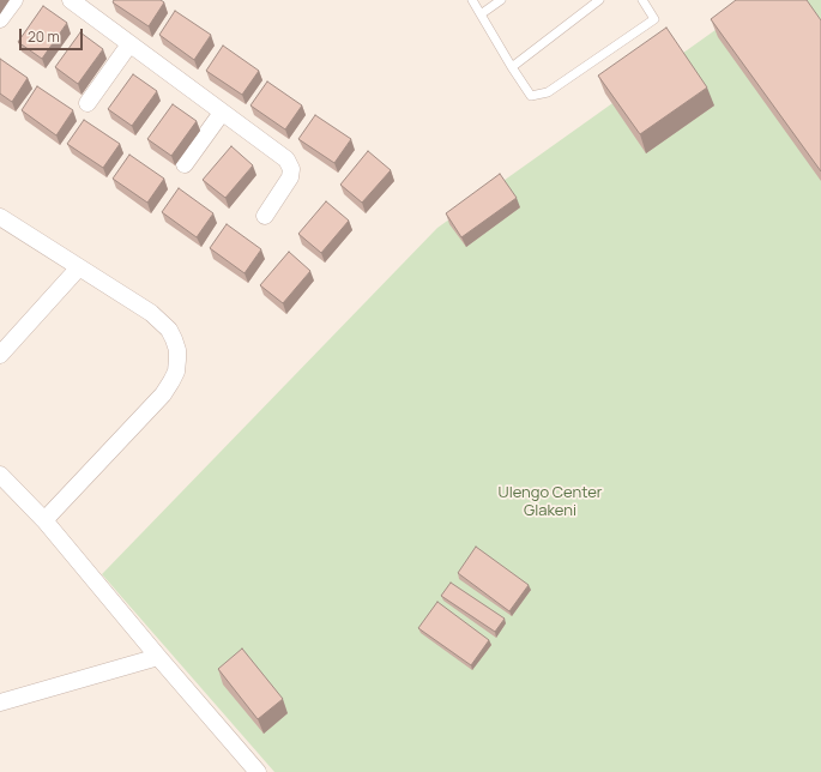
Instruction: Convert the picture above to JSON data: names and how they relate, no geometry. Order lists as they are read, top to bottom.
{
  "parks": ["Ulengo Center Glakeni"],
  "scale_bar": "20 m"
}
